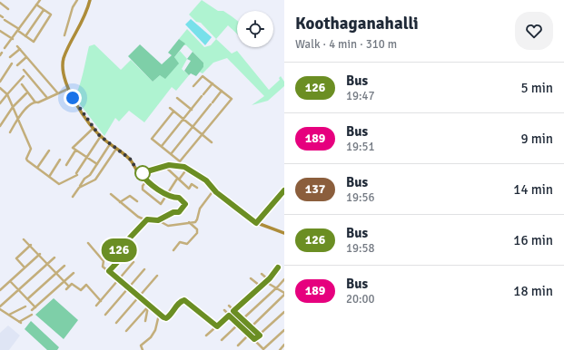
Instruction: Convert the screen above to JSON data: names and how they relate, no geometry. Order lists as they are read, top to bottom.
{
  "lines": ["bus line 126"],
  "page": {
    "on_map": "126",
    "heading": ["Koothaganahalli", "Walk · 4 min · 310 m"],
    "list": [
      {
        "mark": "126",
        "name": "Bus",
        "note": "19:47",
        "value": "5 min"
      },
      {
        "mark": "189",
        "name": "Bus",
        "note": "19:51",
        "value": "9 min"
      },
      {
        "mark": "137",
        "name": "Bus",
        "note": "19:56",
        "value": "14 min"
      },
      {
        "mark": "126",
        "name": "Bus",
        "note": "19:58",
        "value": "16 min"
      },
      {
        "mark": "189",
        "name": "Bus",
        "note": "20:00",
        "value": "18 min"
      }
    ]
  }
}
